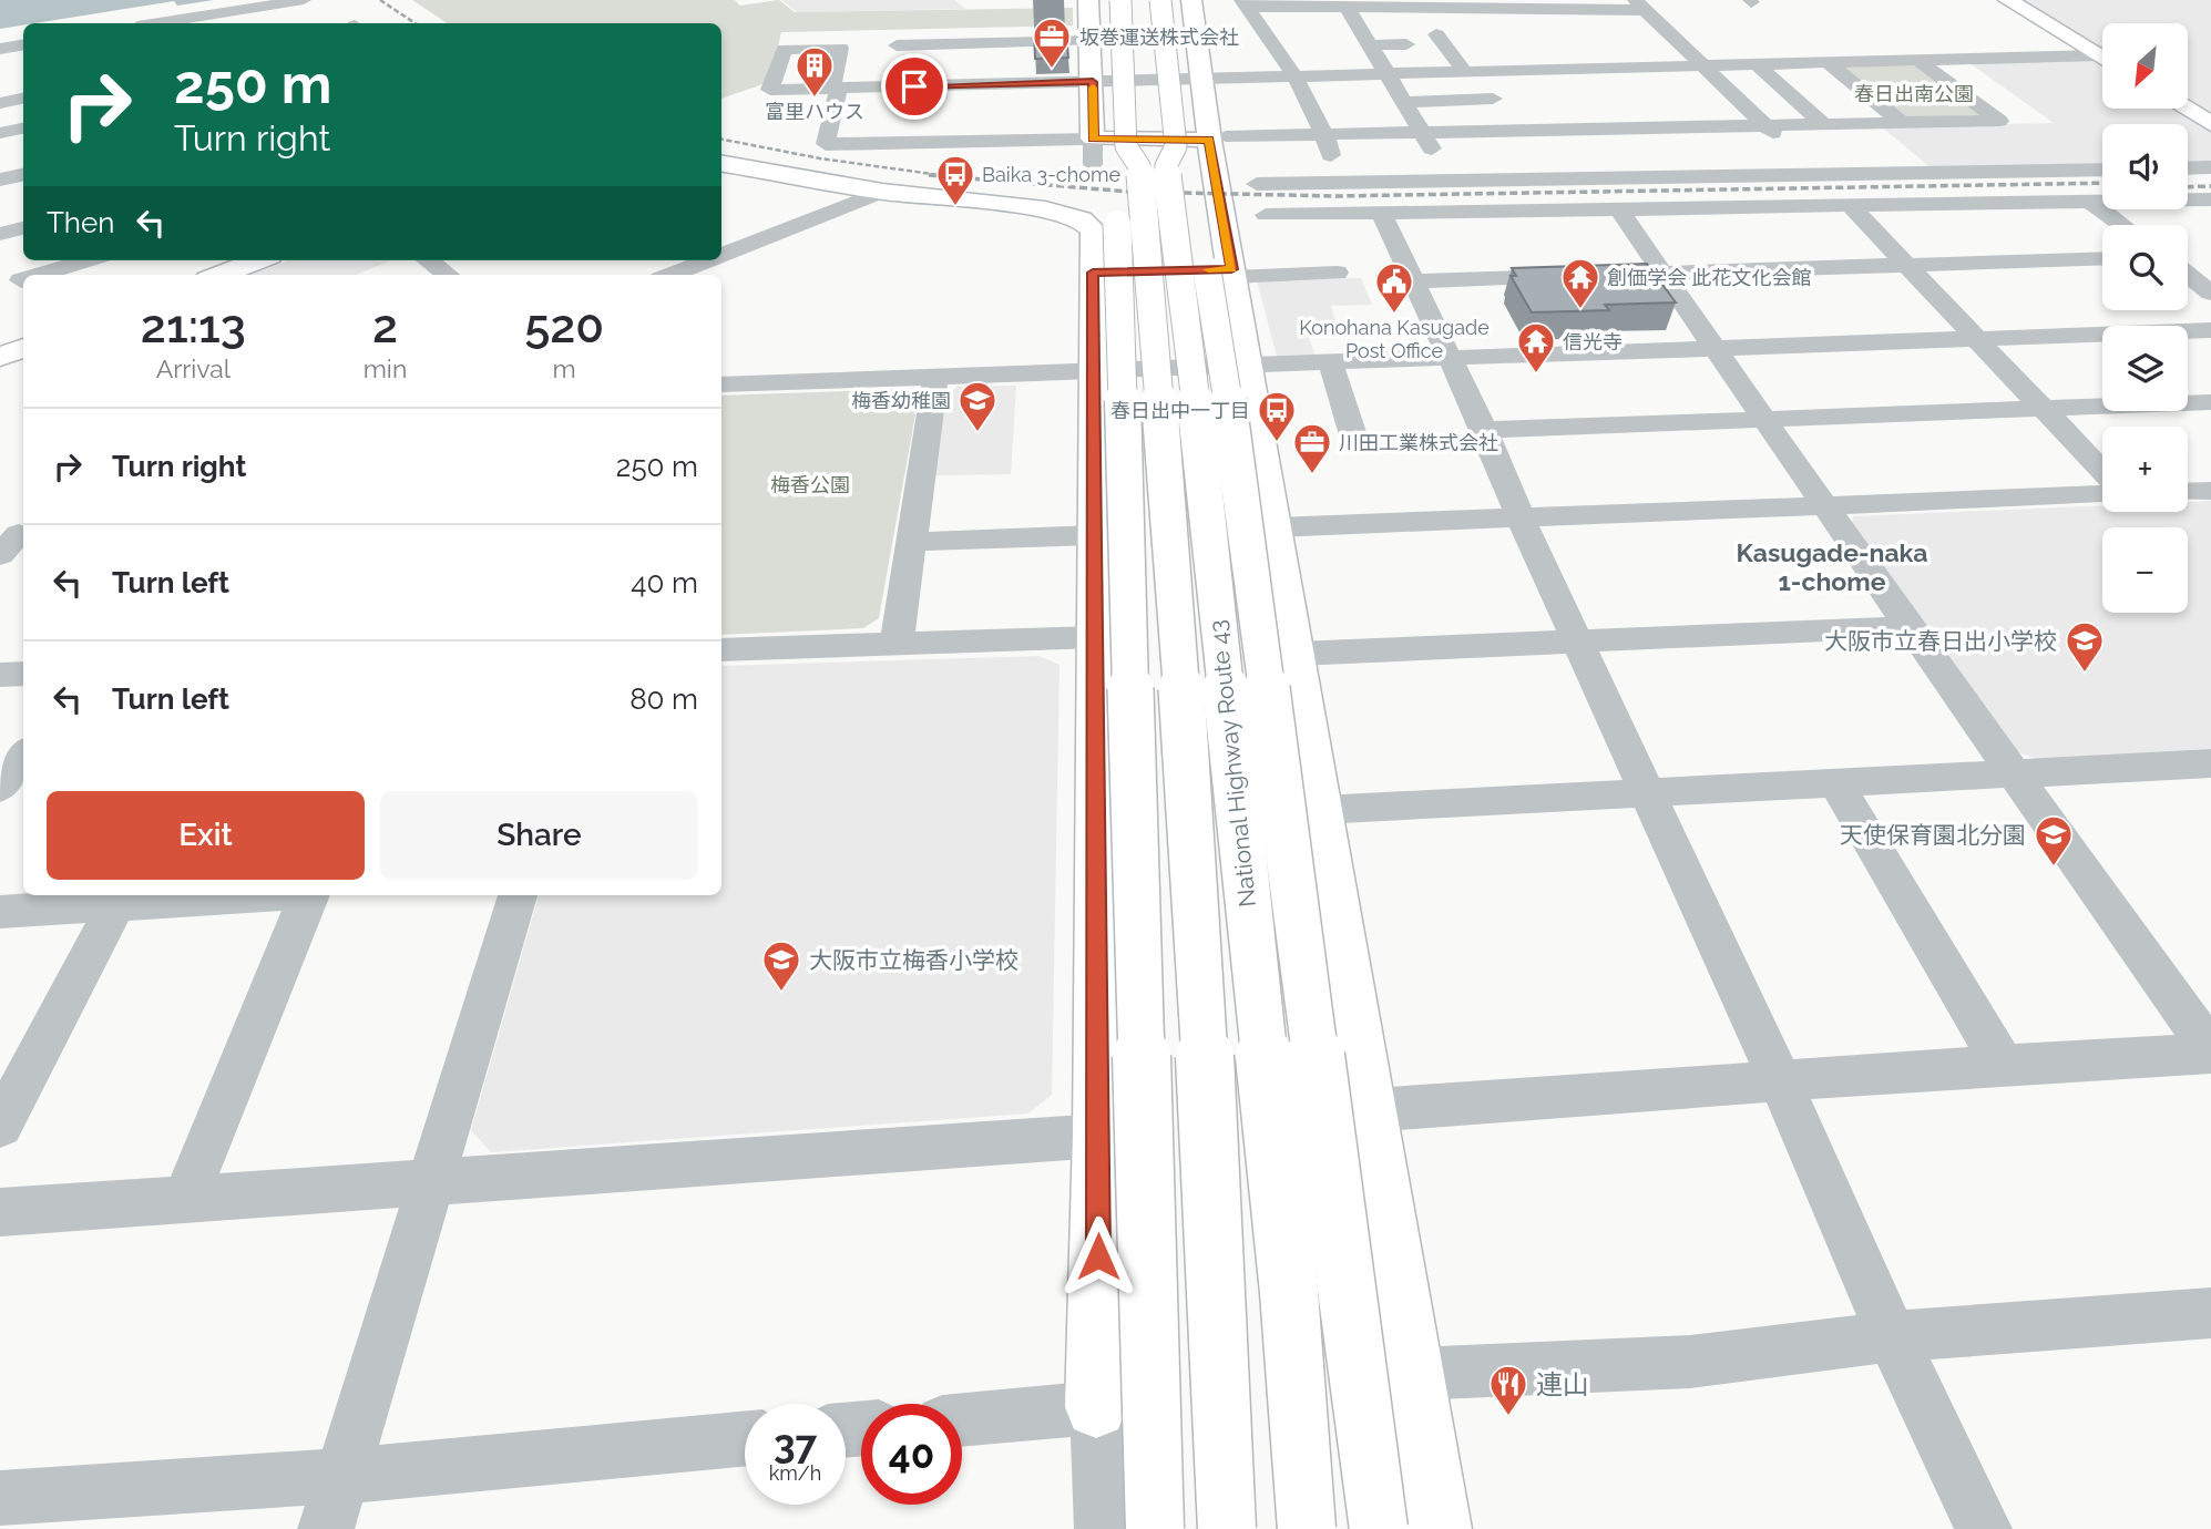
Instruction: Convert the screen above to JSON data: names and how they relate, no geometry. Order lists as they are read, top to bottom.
{
  "streets": {
    "main road": ["National Highway Route 43"]
  },
  "districts": ["Kasugade-naka 1-chome"],
  "parks": ["春日出南公園", "梅香公園"],
  "places": {
    "office": ["坂巻運送株式会社", "川田工業株式会社"],
    "building": ["富里ハウス"],
    "bus stop": ["Baika 3-chome", "春日出中一丁目"],
    "temple": ["創価学会 此花文化会館", "信光寺"],
    "public building": ["Konohana Kasugade Post Office"],
    "school or university": [
      "梅香幼稚園",
      "大阪市立春日出小学校",
      "天使保育園北分園",
      "大阪市立梅香小学校"
    ],
    "restaurant": ["連山"]
  },
  "north": "bottom left",
  "page": {
    "map_buttons": ["+", "−"],
    "turn": ["250 m", "Turn right"],
    "then": "Then",
    "eta": [
      "21:13",
      "Arrival",
      "2",
      "min",
      "520",
      "m"
    ],
    "list": [
      {
        "name": "Turn right",
        "value": "250 m"
      },
      {
        "name": "Turn left",
        "value": "40 m"
      },
      {
        "name": "Turn left",
        "value": "80 m"
      }
    ],
    "buttons": ["Exit", "Share"],
    "speed": "37 km/h",
    "limit": "40"
  }
}
